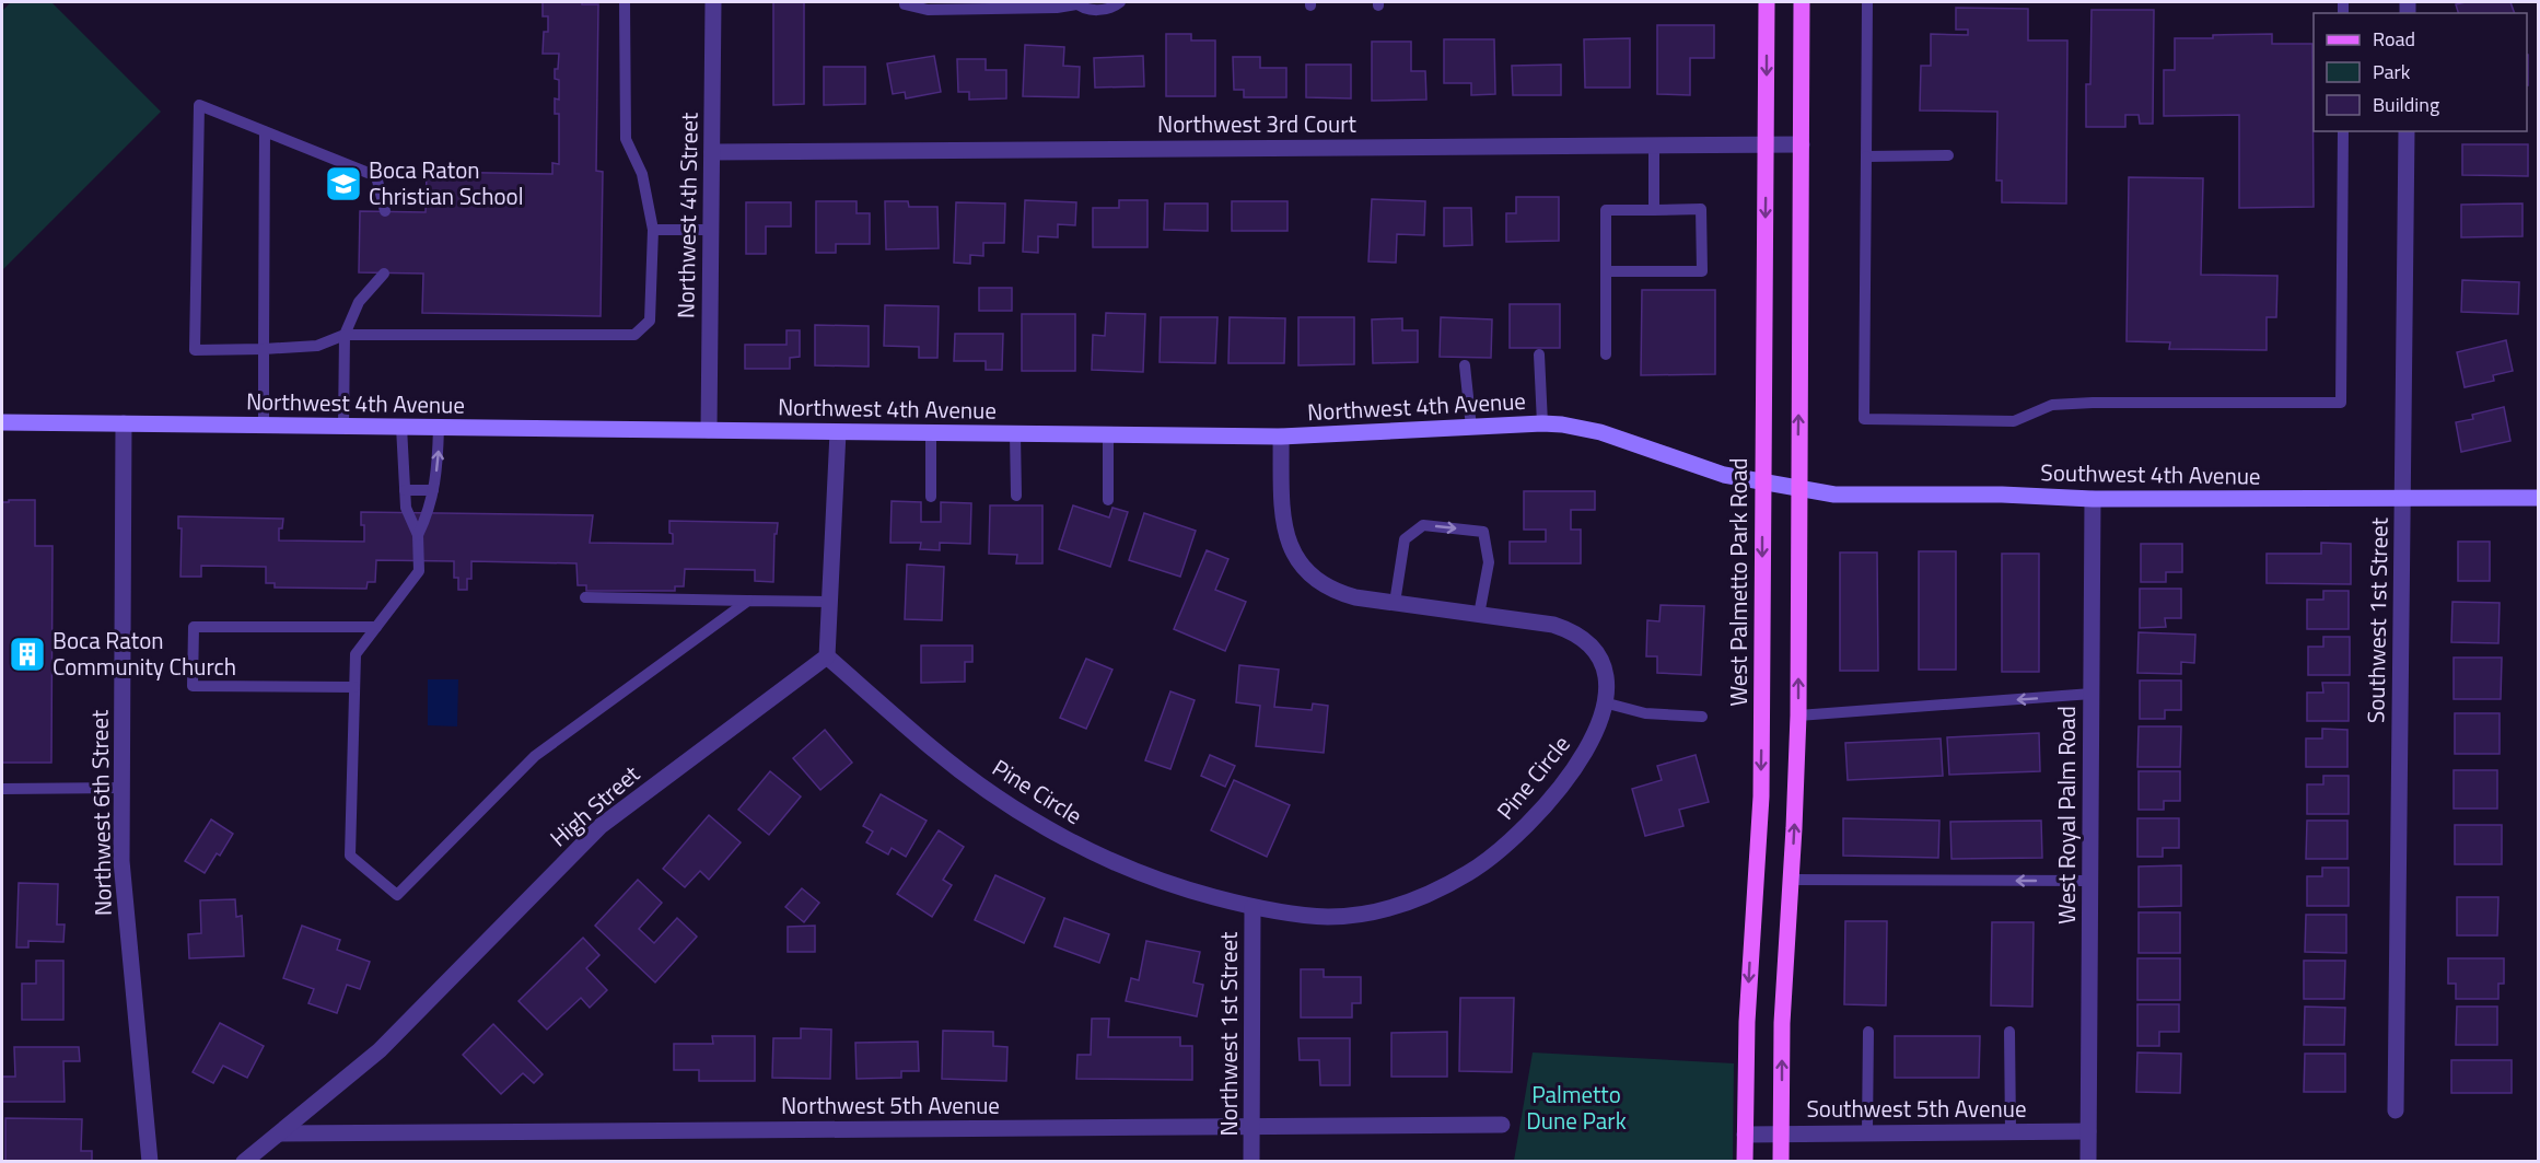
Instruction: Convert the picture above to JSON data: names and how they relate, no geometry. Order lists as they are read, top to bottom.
{
  "streets": {
    "main road": ["West Palmetto Park Road"],
    "street": [
      "Northwest 3rd Court",
      "Northwest 4th Street",
      "Northwest 4th Avenue",
      "Southwest 4th Avenue",
      "Southwest 1st Street",
      "Pine Circle",
      "High Street",
      "Northwest 6th Street",
      "West Royal Palm Road",
      "Northwest 1st Street",
      "Northwest 5th Avenue",
      "Southwest 5th Avenue"
    ]
  },
  "crossings": [
    ["Northwest 3rd Court", "Northwest 4th Street"],
    ["Northwest 3rd Court", "West Palmetto Park Road"],
    ["Northwest 4th Street", "Northwest 4th Avenue"],
    ["Northwest 4th Avenue", "Southwest 4th Avenue"],
    ["Northwest 4th Avenue", "West Palmetto Park Road"],
    ["Northwest 4th Avenue", "Pine Circle"],
    ["Northwest 4th Avenue", "Northwest 6th Street"],
    ["Southwest 4th Avenue", "West Palmetto Park Road"],
    ["Southwest 4th Avenue", "Southwest 1st Street"],
    ["Southwest 4th Avenue", "West Royal Palm Road"],
    ["West Palmetto Park Road", "Southwest 5th Avenue"],
    ["Pine Circle", "High Street"],
    ["Pine Circle", "Northwest 1st Street"],
    ["High Street", "Northwest 5th Avenue"],
    ["West Royal Palm Road", "Southwest 5th Avenue"],
    ["Northwest 1st Street", "Northwest 5th Avenue"]
  ],
  "parks": ["Palmetto Dune Park"],
  "places": {
    "school or university": ["Boca Raton Christian School"],
    "building": ["Boca Raton Community Church"]
  },
  "legend": ["Road", "Park", "Building"]
}
